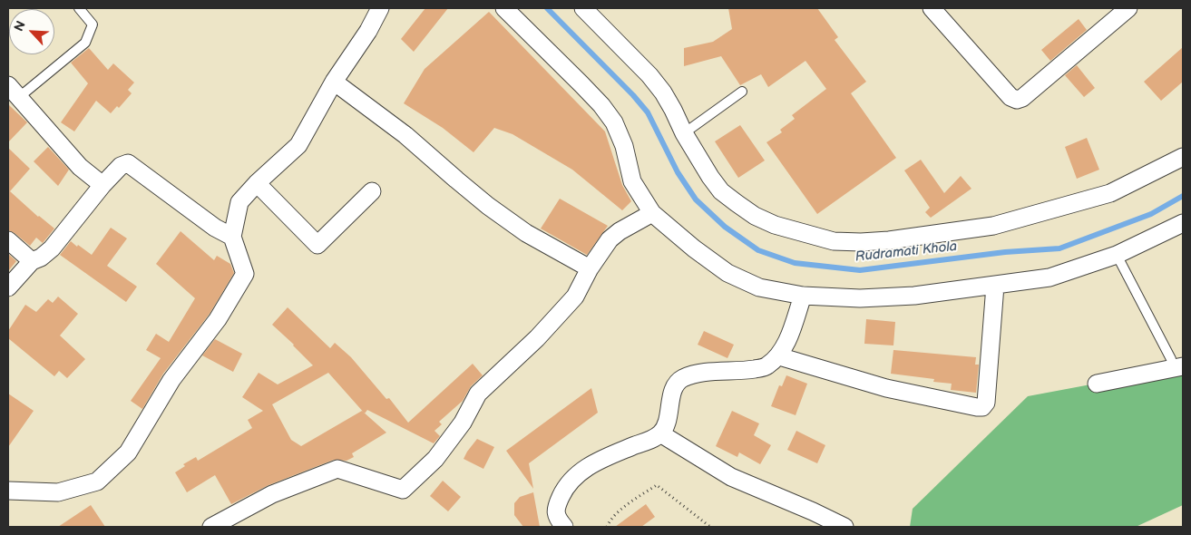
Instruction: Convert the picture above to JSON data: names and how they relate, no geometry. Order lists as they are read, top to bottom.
{
  "water": ["Rudramati Khola"],
  "north": "top left"
}
